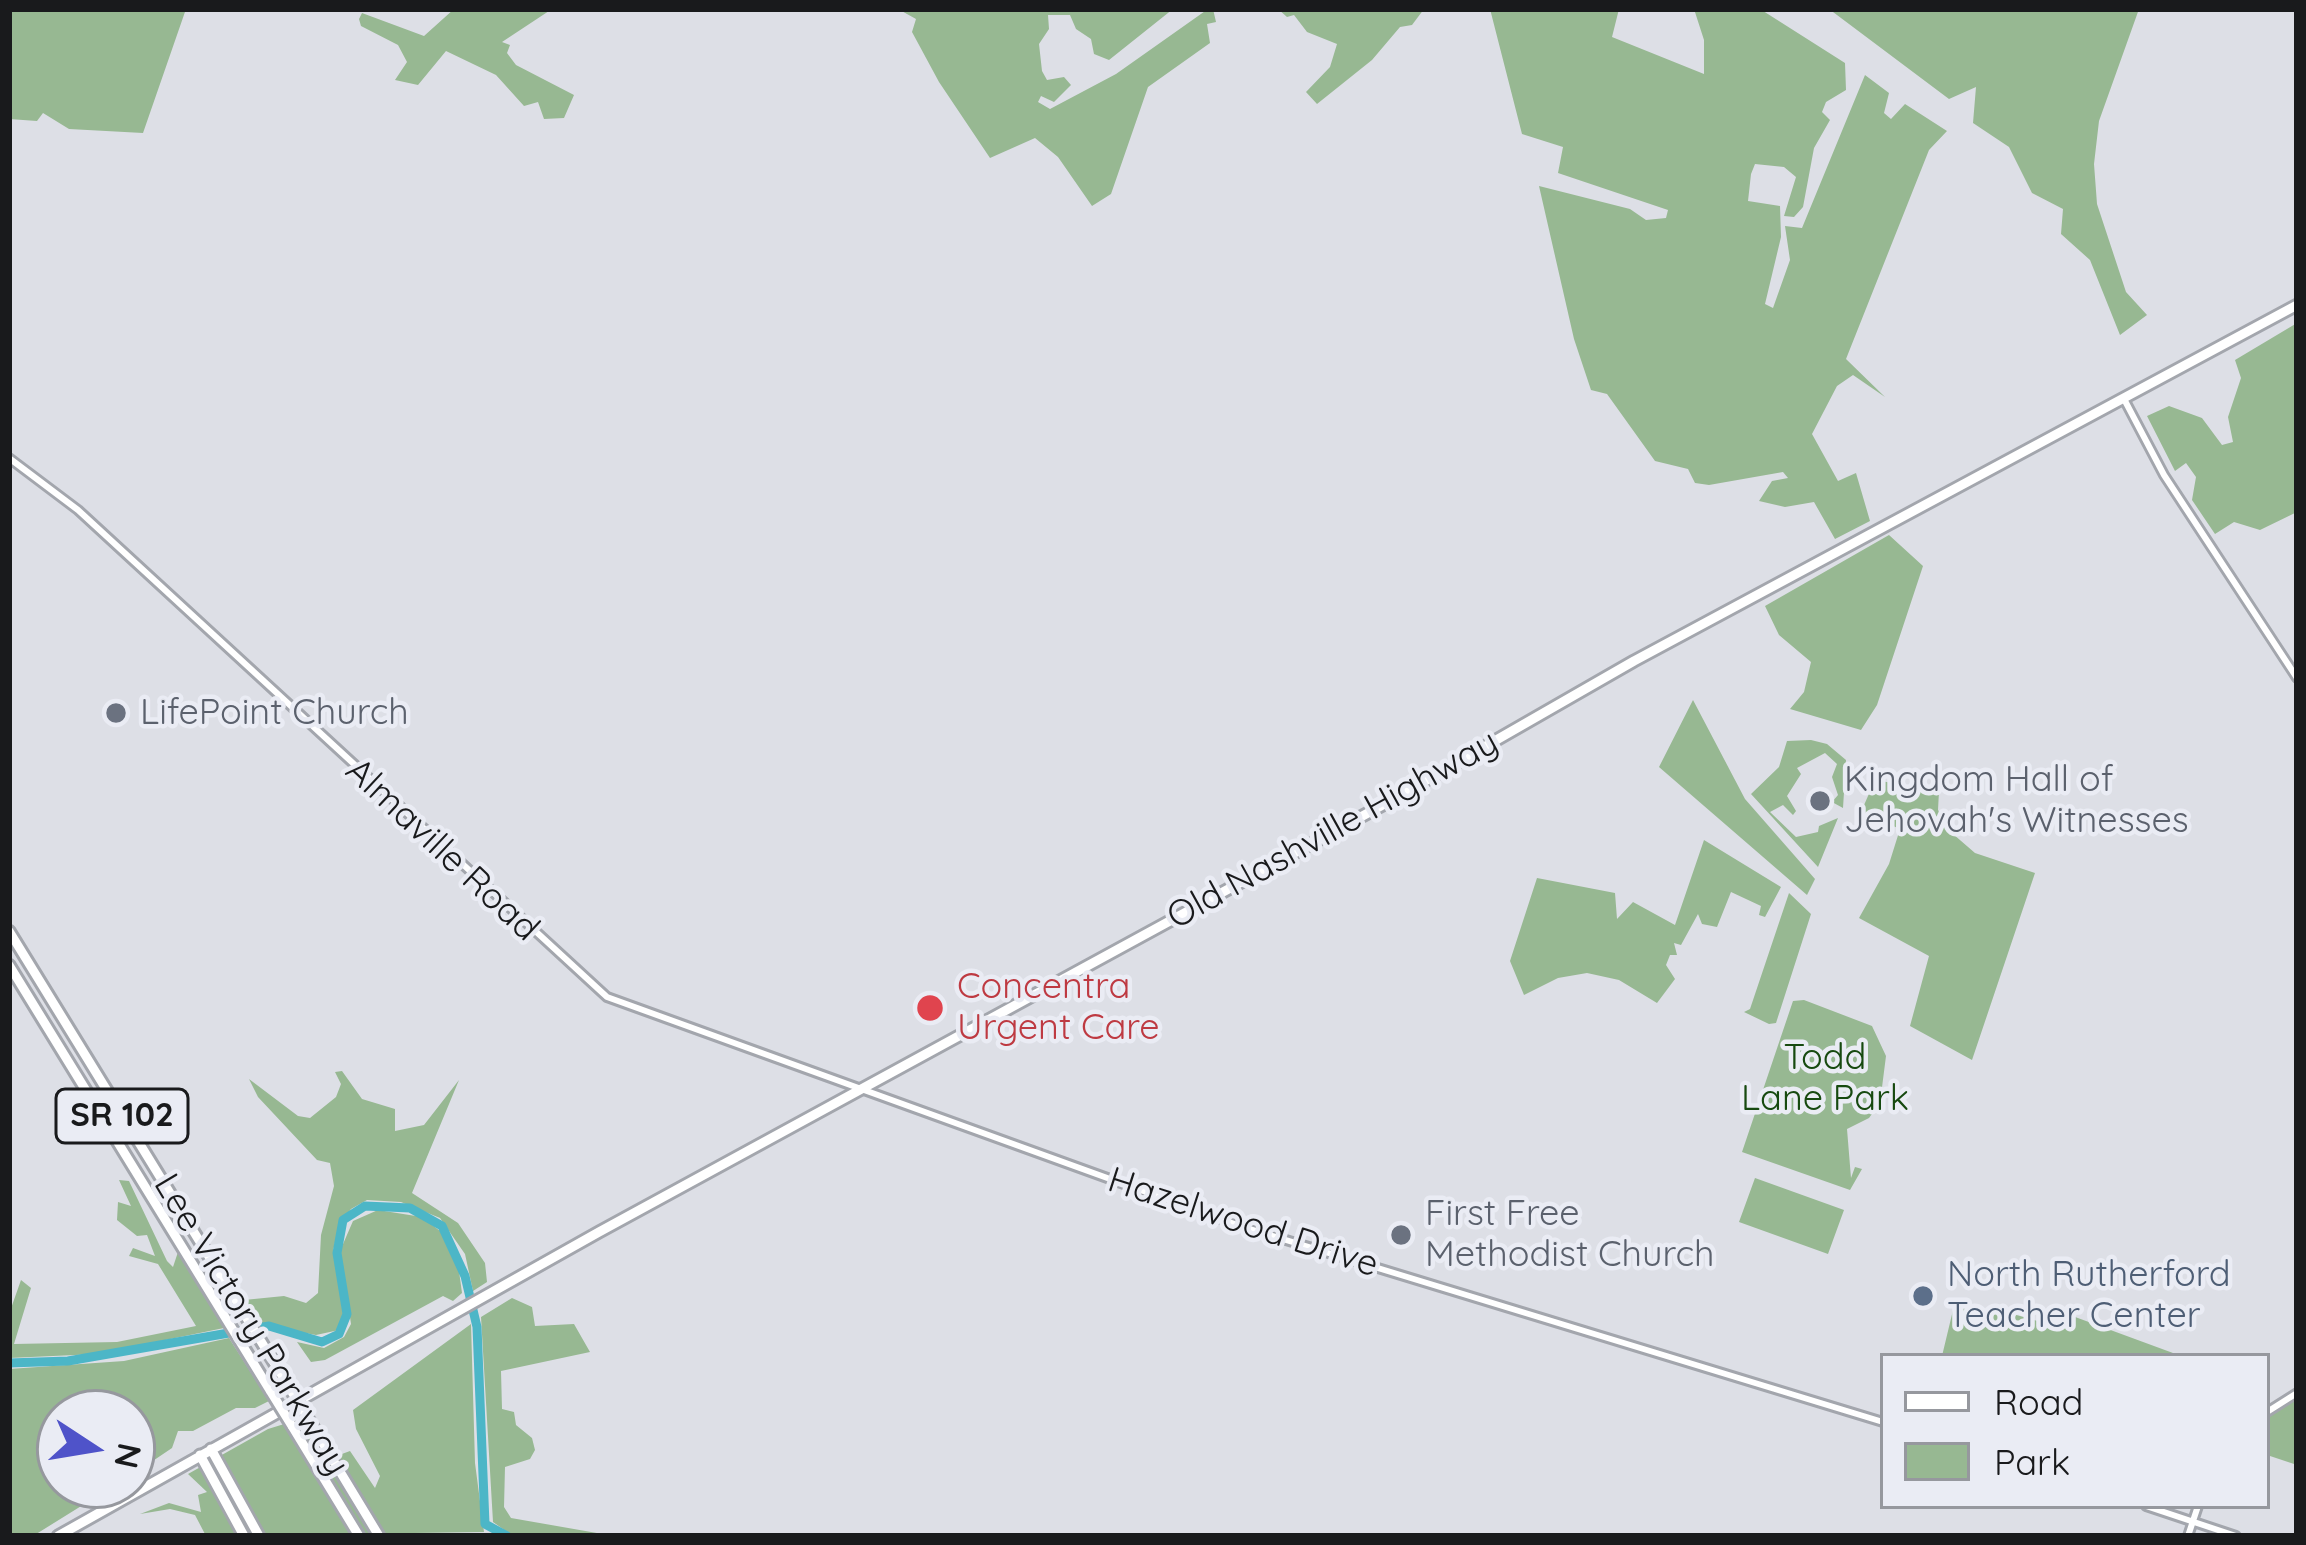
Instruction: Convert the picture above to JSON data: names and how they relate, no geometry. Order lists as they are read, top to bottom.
{
  "streets": {
    "main road": ["Old Nashville Highway", "SR 102", "Lee Victory Parkway"],
    "street": ["Almaville Road", "Hazelwood Drive"]
  },
  "crossings": [
    ["Old Nashville Highway", "Hazelwood Drive"],
    ["Almaville Road", "Hazelwood Drive"]
  ],
  "parks": ["Todd Lane Park"],
  "places": [
    "LifePoint Church",
    "Kingdom Hall of Jehovah's Witnesses",
    "Concentra Urgent Care",
    "First Free Methodist Church",
    "North Rutherford Teacher Center"
  ],
  "legend": ["Road", "Park"],
  "north": "right"
}
